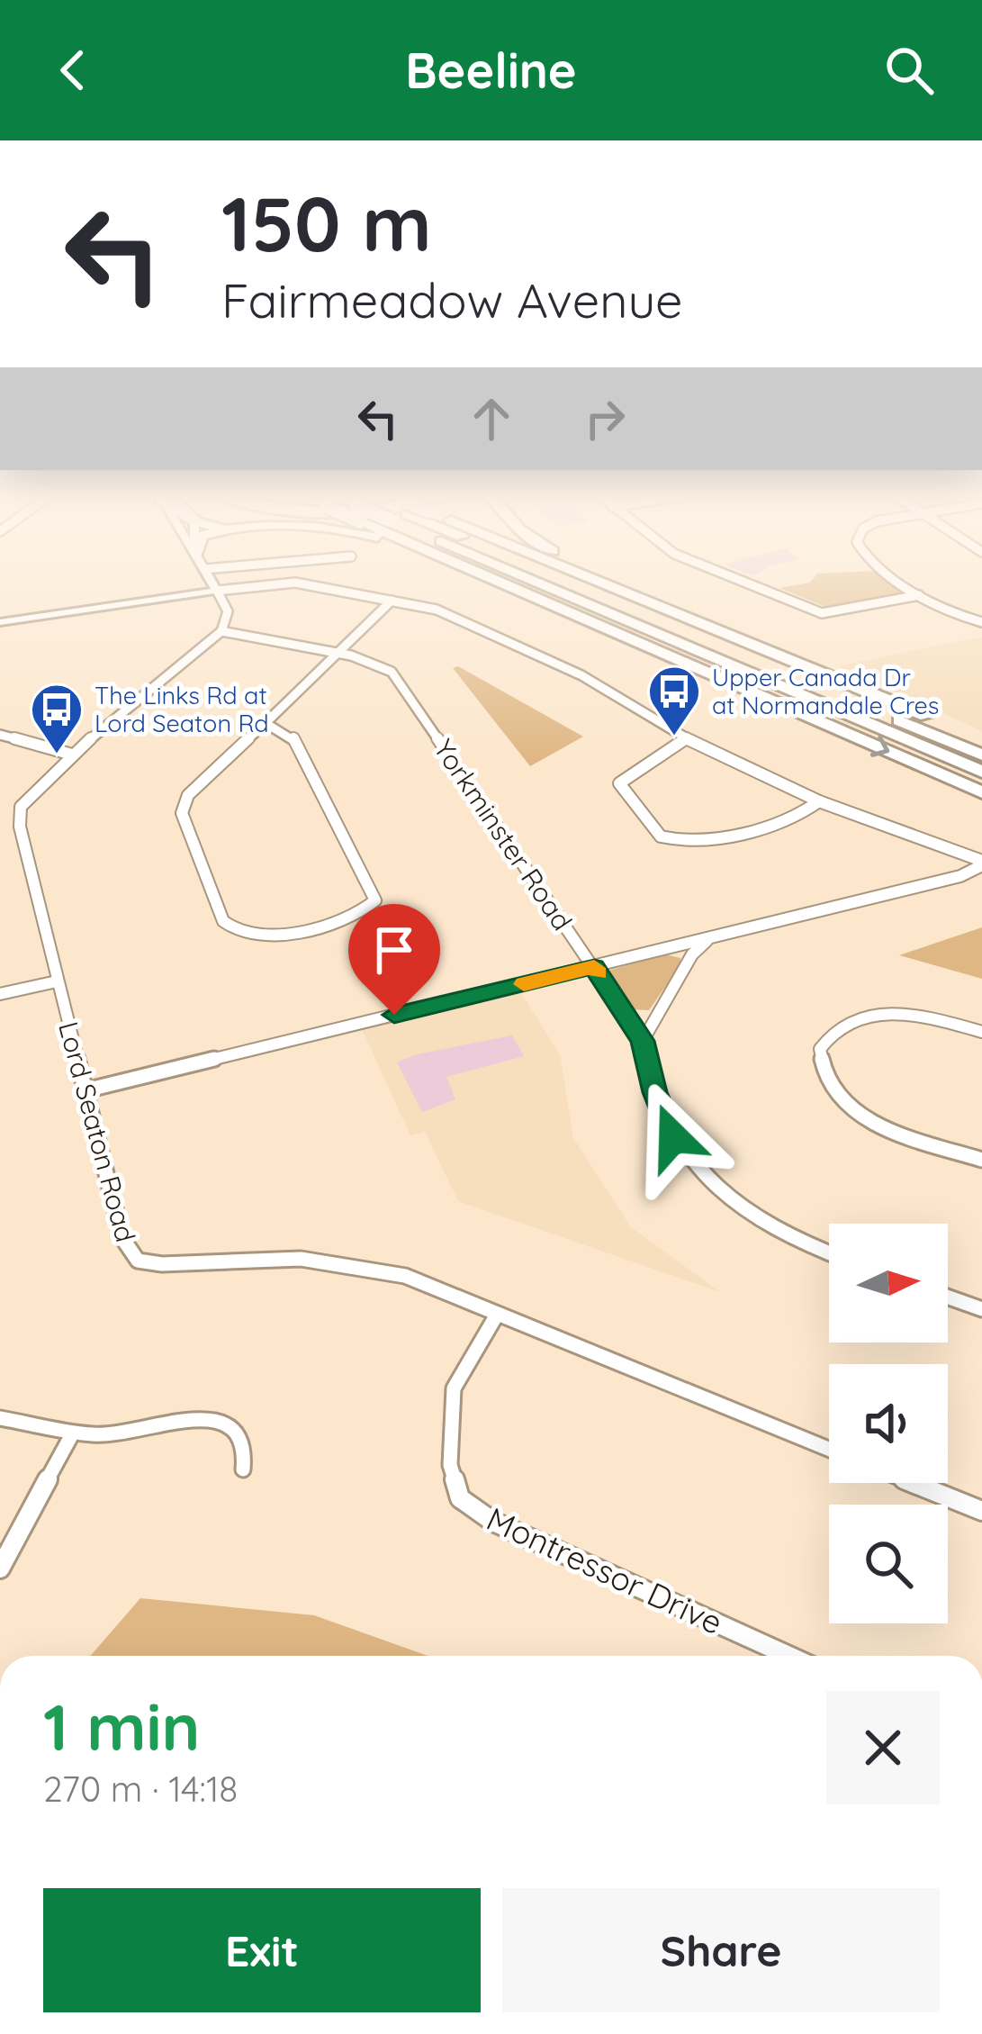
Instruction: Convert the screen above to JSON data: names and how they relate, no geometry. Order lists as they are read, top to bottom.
{
  "streets": {
    "street": ["Yorkminster Road", "Lord Seaton Road", "Montressor Drive"]
  },
  "crossings": [
    ["Yorkminster Road", "Lord Seaton Road"],
    ["Lord Seaton Road", "Montressor Drive"]
  ],
  "places": {
    "bus stop": ["Upper Canada Dr at Normandale Cres", "The Links Rd at Lord Seaton Rd"]
  },
  "north": "right",
  "page": {
    "header": "Beeline",
    "turn": ["150 m", "Fairmeadow Avenue"],
    "heading": ["1 min", "270 m · 14:18"],
    "buttons": ["Exit", "Share"]
  }
}
